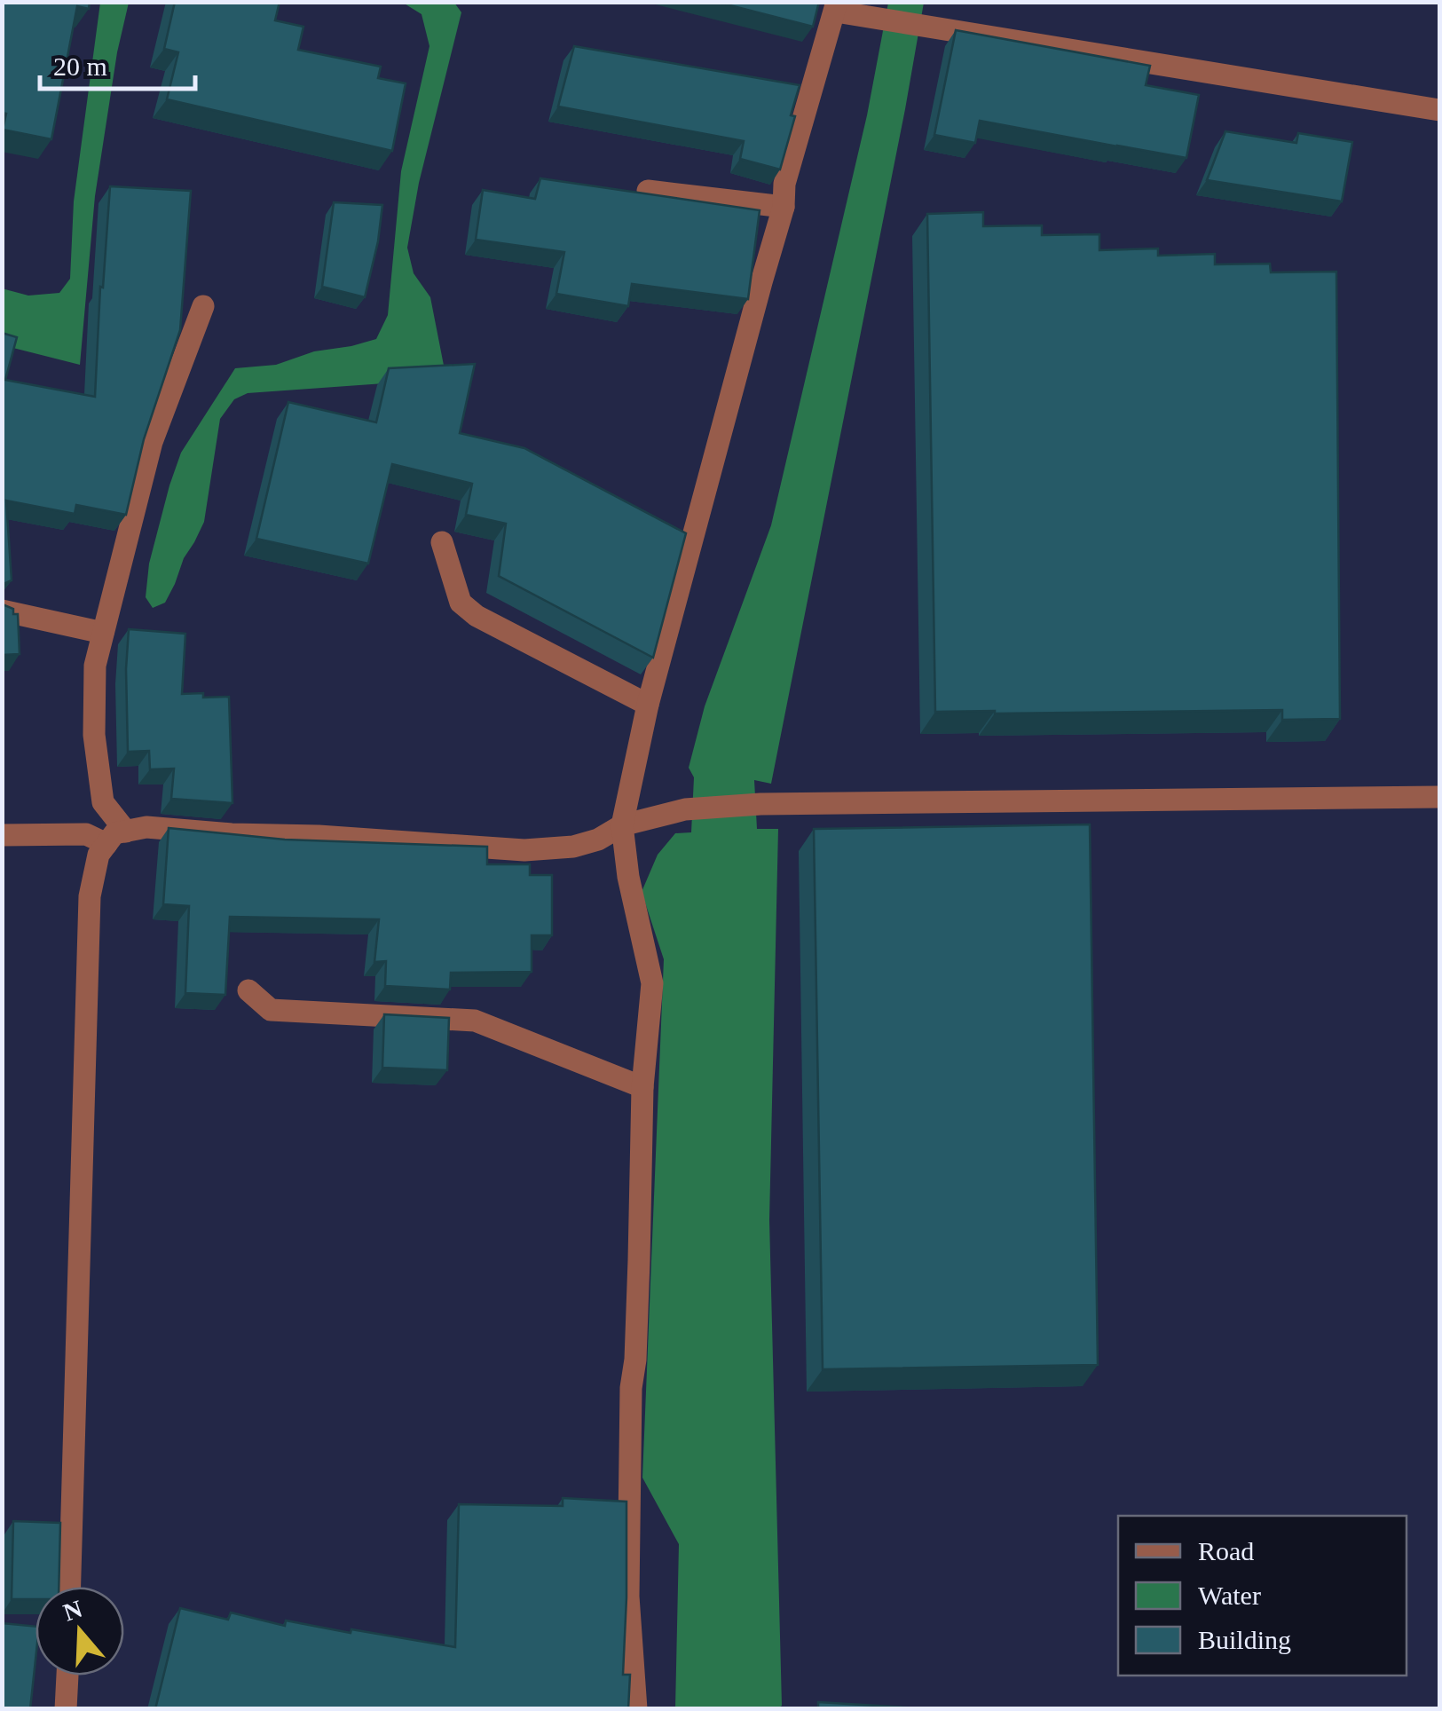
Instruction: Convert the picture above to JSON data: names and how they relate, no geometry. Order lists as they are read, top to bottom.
{
  "legend": ["Road", "Water", "Building"],
  "scale_bar": "20 m",
  "north": "top"
}
